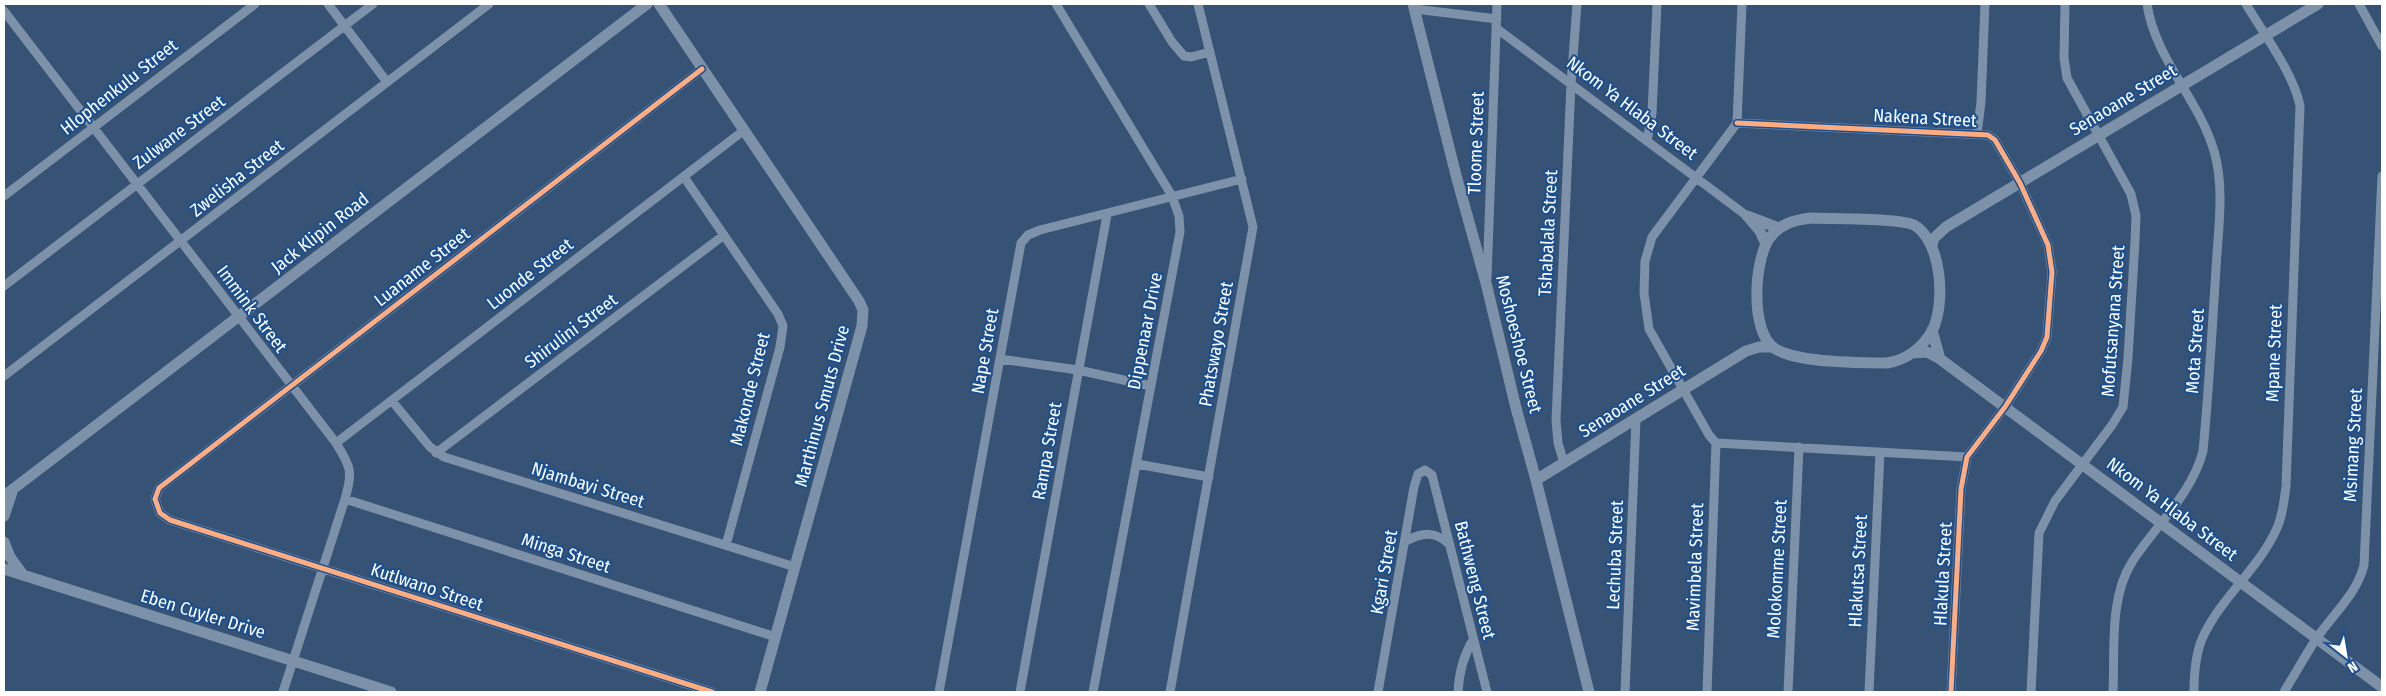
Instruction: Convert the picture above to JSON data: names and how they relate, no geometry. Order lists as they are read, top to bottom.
{
  "streets": {
    "street": [
      "Hlophenkulu Street",
      "Senaoane Street",
      "Nkom Ya Hlaba Street",
      "Nakena Street",
      "Zulwane Street",
      "Tloome Street",
      "Zwelisha Street",
      "Jack Klipin Road",
      "Tshabalala Street",
      "Luaname Street",
      "Luonde Street",
      "Immink Street",
      "Mofutsanyana Street",
      "Shirulini Street",
      "Dippenaar Drive",
      "Phatswayo Street",
      "Moshoeshoe Street",
      "Nape Street",
      "Mota Street",
      "Mpane Street",
      "Makonde Street",
      "Marthinus Smuts Drive",
      "Msimang Street",
      "Rampa Street",
      "Njambayi Street",
      "Minga Street",
      "Lechuba Street",
      "Mavimbela Street",
      "Molokomme Street",
      "Hlakutsa Street",
      "Kgari Street",
      "Hlakula Street",
      "Bathweng Street",
      "Kutlwano Street",
      "Eben Cuyler Drive"
    ]
  },
  "crossings": [
    ["Hlophenkulu Street", "Immink Street"],
    ["Senaoane Street", "Nkom Ya Hlaba Street"],
    ["Senaoane Street", "Nakena Street"],
    ["Senaoane Street", "Tshabalala Street"],
    ["Senaoane Street", "Mofutsanyana Street"],
    ["Senaoane Street", "Moshoeshoe Street"],
    ["Senaoane Street", "Mota Street"],
    ["Senaoane Street", "Mpane Street"],
    ["Senaoane Street", "Lechuba Street"],
    ["Nkom Ya Hlaba Street", "Nakena Street"],
    ["Nkom Ya Hlaba Street", "Tloome Street"],
    ["Nkom Ya Hlaba Street", "Tshabalala Street"],
    ["Nkom Ya Hlaba Street", "Mofutsanyana Street"],
    ["Nkom Ya Hlaba Street", "Moshoeshoe Street"],
    ["Nkom Ya Hlaba Street", "Mota Street"],
    ["Nkom Ya Hlaba Street", "Mpane Street"],
    ["Nkom Ya Hlaba Street", "Msimang Street"],
    ["Nakena Street", "Hlakula Street"],
    ["Zulwane Street", "Immink Street"],
    ["Tloome Street", "Moshoeshoe Street"],
    ["Zwelisha Street", "Immink Street"],
    ["Jack Klipin Road", "Immink Street"],
    ["Luaname Street", "Immink Street"],
    ["Luaname Street", "Marthinus Smuts Drive"],
    ["Luaname Street", "Kutlwano Street"],
    ["Luonde Street", "Immink Street"],
    ["Luonde Street", "Makonde Street"],
    ["Luonde Street", "Marthinus Smuts Drive"],
    ["Immink Street", "Minga Street"],
    ["Immink Street", "Kutlwano Street"],
    ["Immink Street", "Eben Cuyler Drive"],
    ["Shirulini Street", "Makonde Street"],
    ["Shirulini Street", "Njambayi Street"],
    ["Dippenaar Drive", "Nape Street"],
    ["Phatswayo Street", "Nape Street"],
    ["Nape Street", "Rampa Street"],
    ["Makonde Street", "Njambayi Street"],
    ["Marthinus Smuts Drive", "Njambayi Street"],
    ["Marthinus Smuts Drive", "Minga Street"],
    ["Kgari Street", "Bathweng Street"]
  ],
  "north": "bottom right"
}
